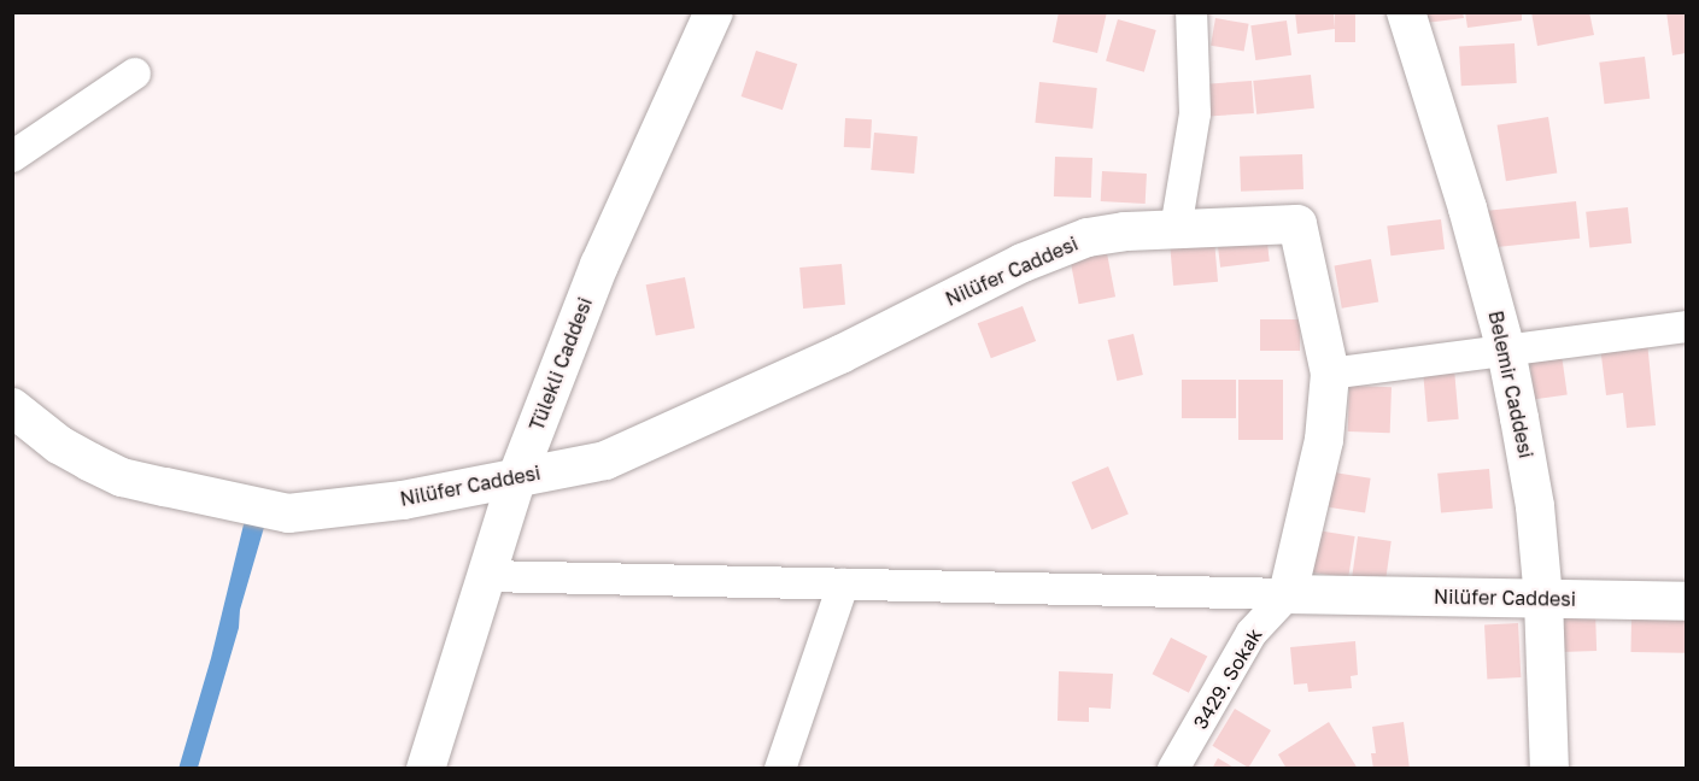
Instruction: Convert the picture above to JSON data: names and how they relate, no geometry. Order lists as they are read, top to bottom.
{
  "streets": {
    "street": [
      "Nilüfer Caddesi",
      "Tülekli Caddesi",
      "Belemir Caddesi",
      "3429. Sokak"
    ]
  },
  "crossings": [
    ["Nilüfer Caddesi", "Tülekli Caddesi"],
    ["Nilüfer Caddesi", "Belemir Caddesi"],
    ["Nilüfer Caddesi", "3429. Sokak"]
  ]
}
